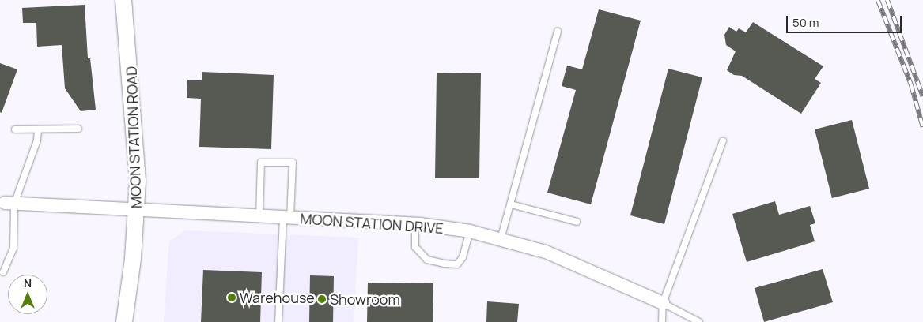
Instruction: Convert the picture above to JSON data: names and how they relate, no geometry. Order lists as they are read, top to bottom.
{
  "streets": {
    "street": ["MOON STATION ROAD", "MOON STATION DRIVE"]
  },
  "crossings": [
    ["MOON STATION ROAD", "MOON STATION DRIVE"]
  ],
  "places": ["Warehouse", "Showroom"],
  "scale_bar": "50 m",
  "north": "top"
}
